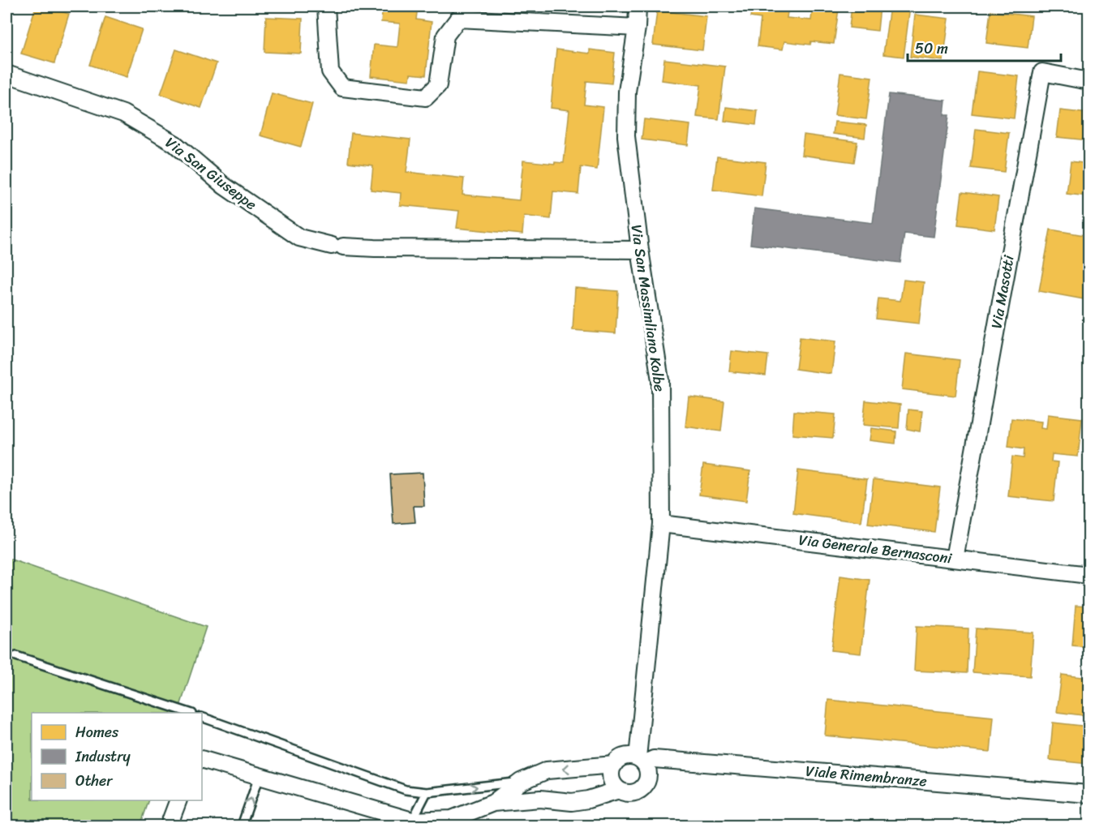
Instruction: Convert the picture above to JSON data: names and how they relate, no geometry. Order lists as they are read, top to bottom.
{
  "streets": {
    "street": [
      "Via San Giuseppe",
      "Via Masotti",
      "Via San Massimliano Kolbe",
      "Via Generale Bernasconi",
      "Viale Rimembranze"
    ]
  },
  "crossings": [
    ["Via San Giuseppe", "Via San Massimliano Kolbe"],
    ["Via Masotti", "Via Generale Bernasconi"],
    ["Via San Massimliano Kolbe", "Via Generale Bernasconi"],
    ["Via San Massimliano Kolbe", "Viale Rimembranze"]
  ],
  "legend": ["Homes", "Industry", "Other"],
  "scale_bar": "50 m"
}
